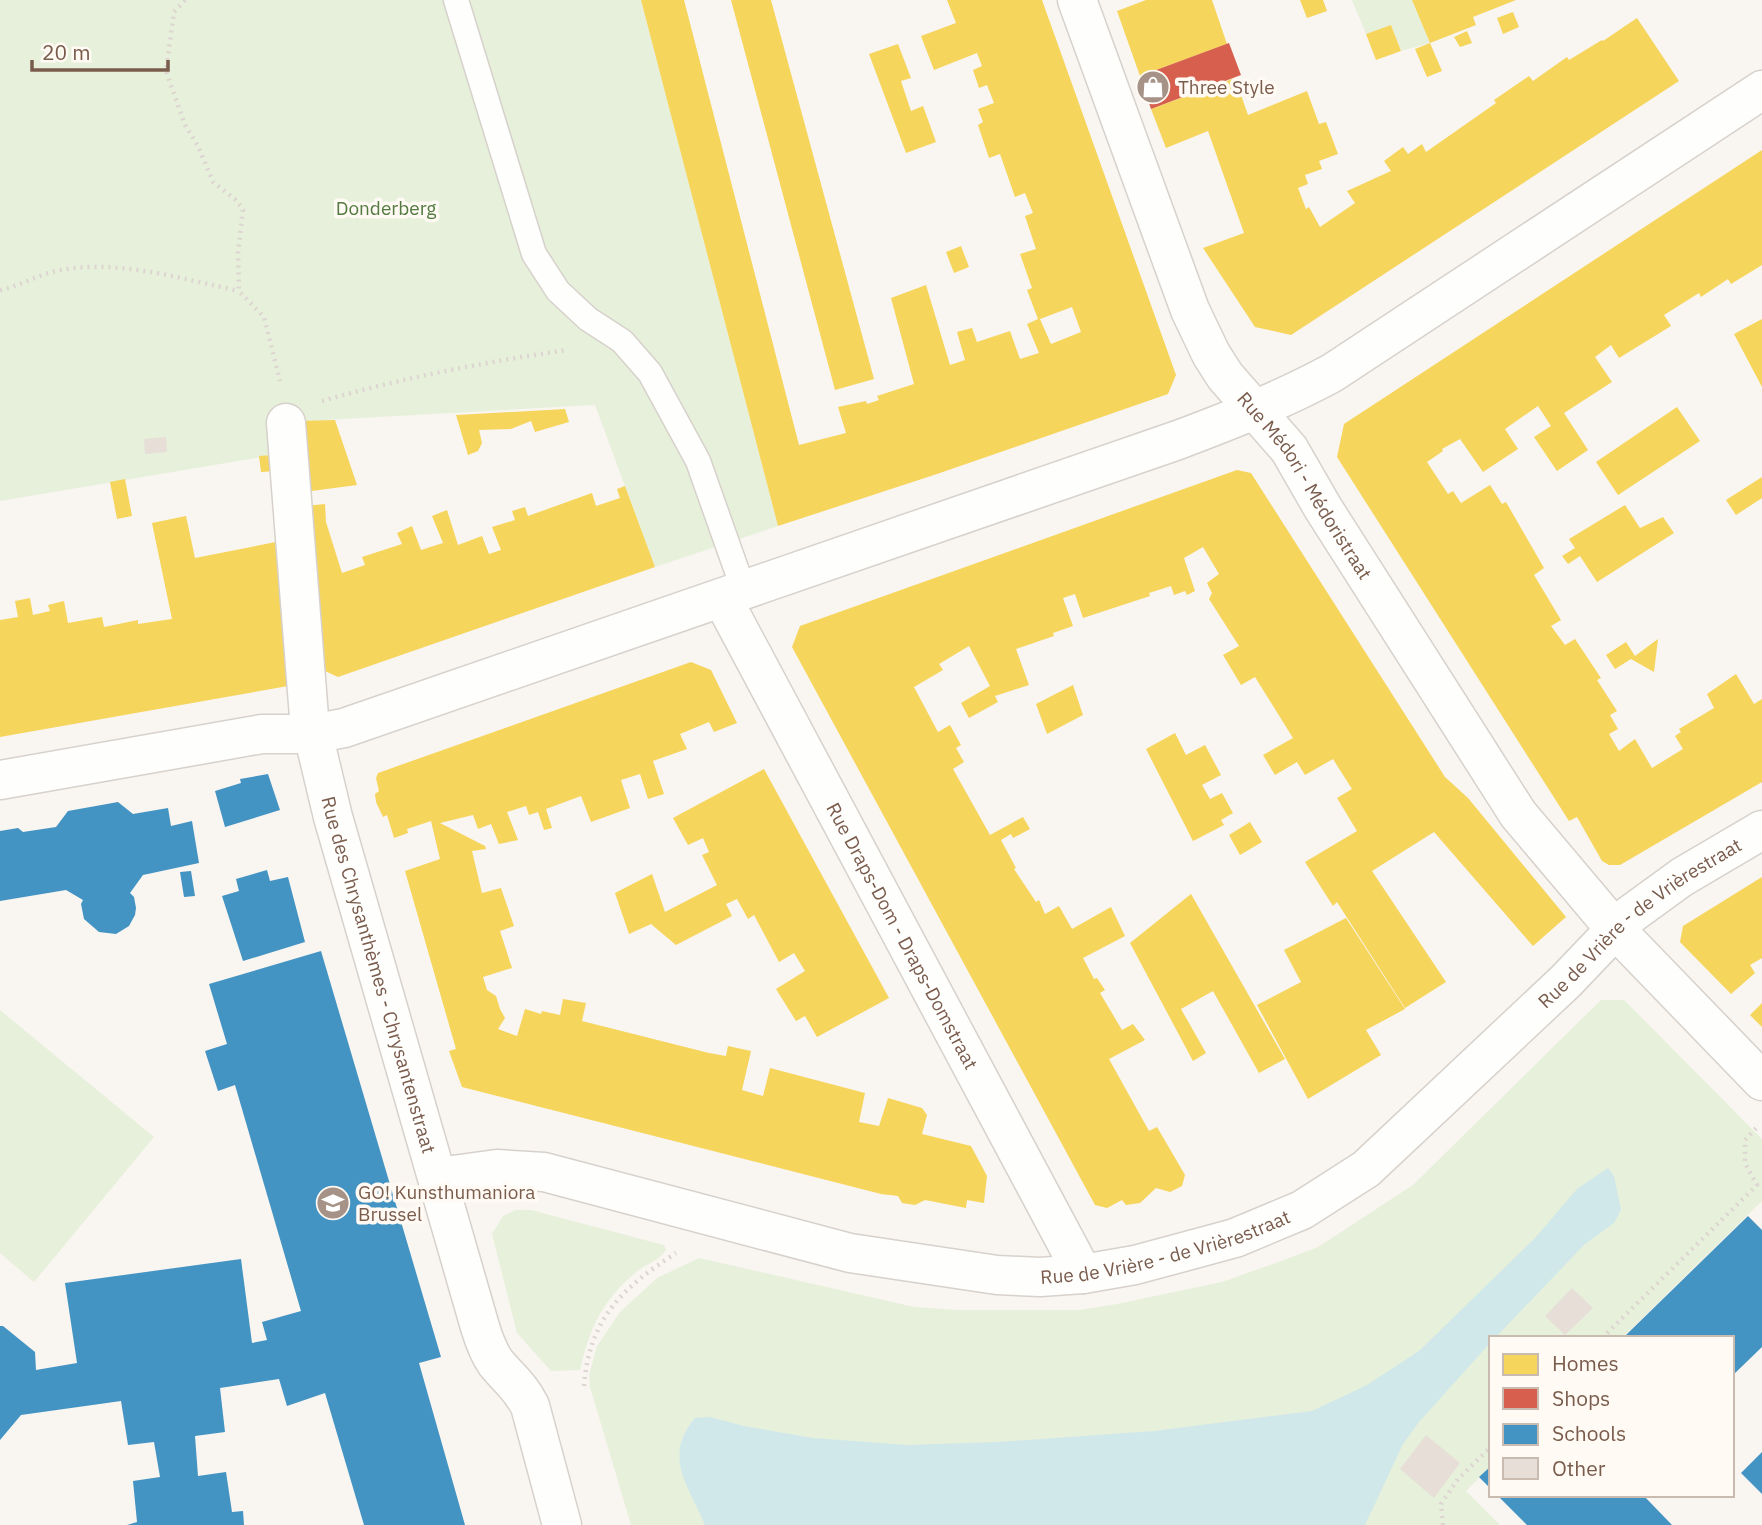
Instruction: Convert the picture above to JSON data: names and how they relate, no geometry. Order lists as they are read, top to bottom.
{
  "streets": {
    "street": [
      "Rue Médori - Médoristraat",
      "Rue de Vrière - de Vrièrestraat",
      "Rue Draps-Dom - Draps-Domstraat",
      "Rue des Chrysanthèmes - Chrysantenstraat"
    ]
  },
  "crossings": [
    ["Rue Médori - Médoristraat", "Rue de Vrière - de Vrièrestraat"],
    ["Rue de Vrière - de Vrièrestraat", "Rue Draps-Dom - Draps-Domstraat"],
    ["Rue de Vrière - de Vrièrestraat", "Rue des Chrysanthèmes - Chrysantenstraat"]
  ],
  "parks": ["Donderberg"],
  "places": {
    "shop": ["Three Style"],
    "school or university": ["GO! Kunsthumaniora Brussel"]
  },
  "legend": [
    "Homes",
    "Shops",
    "Schools",
    "Other"
  ],
  "scale_bar": "20 m"
}
